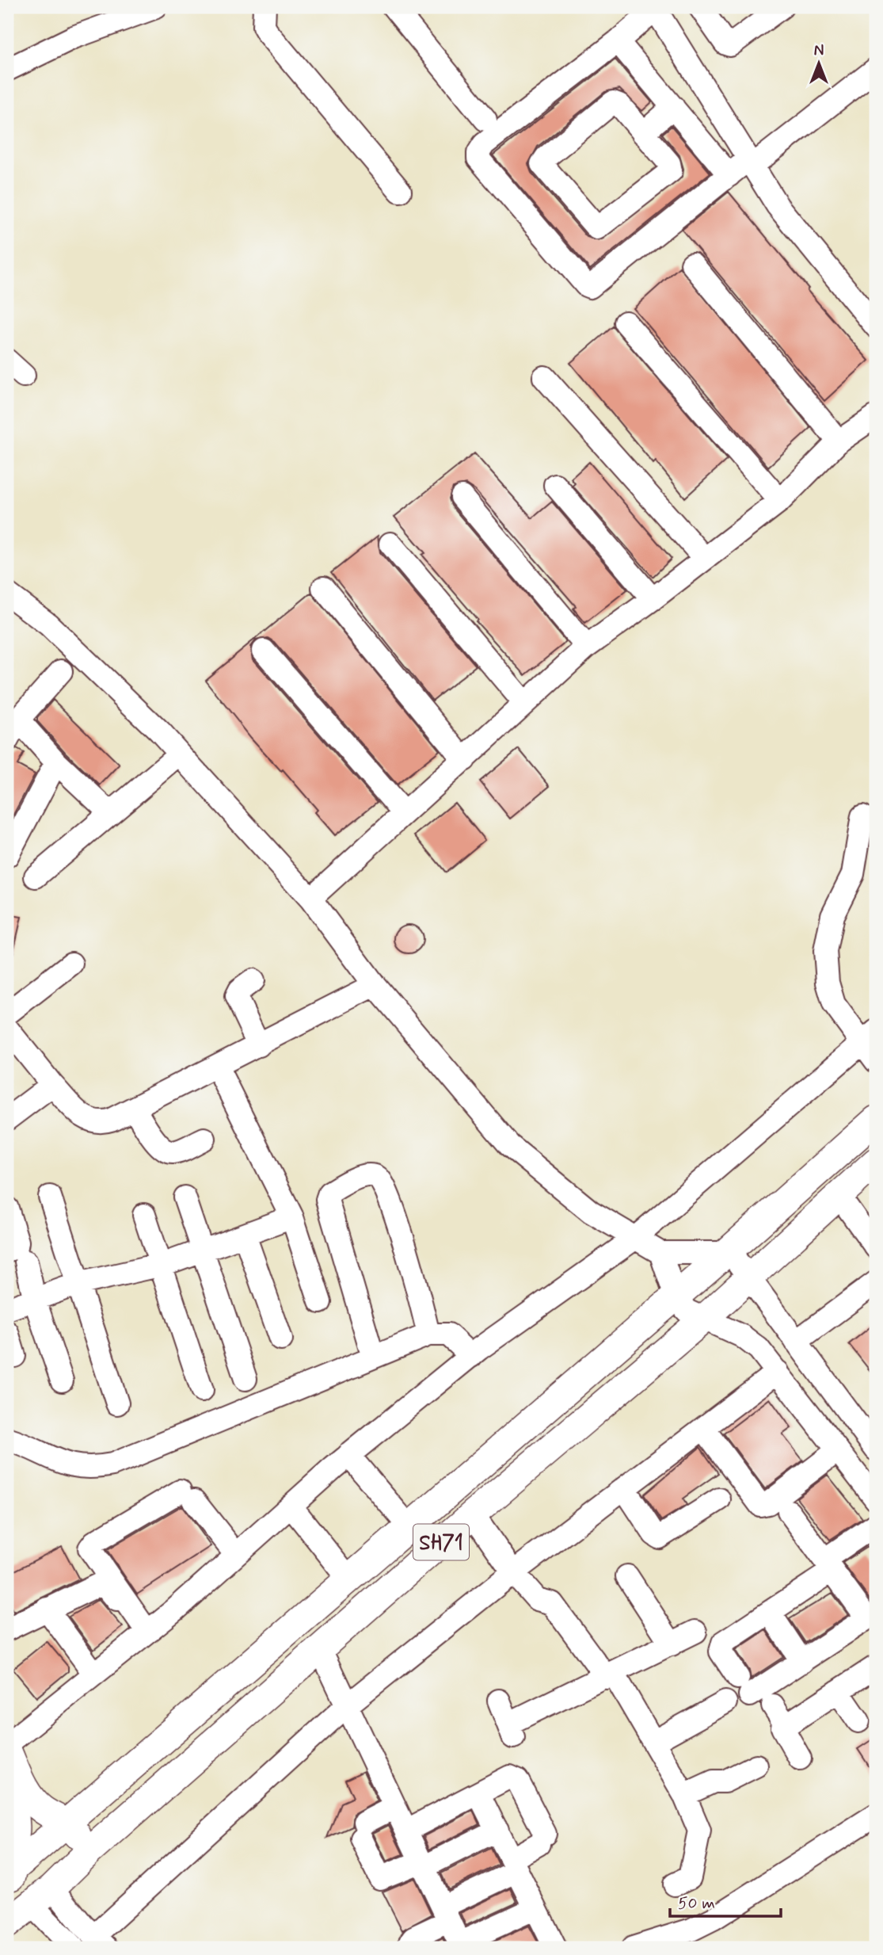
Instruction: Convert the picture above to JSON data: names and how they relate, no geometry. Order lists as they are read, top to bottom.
{
  "streets": {
    "main road": ["SH71"]
  },
  "scale_bar": "50 m",
  "north": "top"
}
